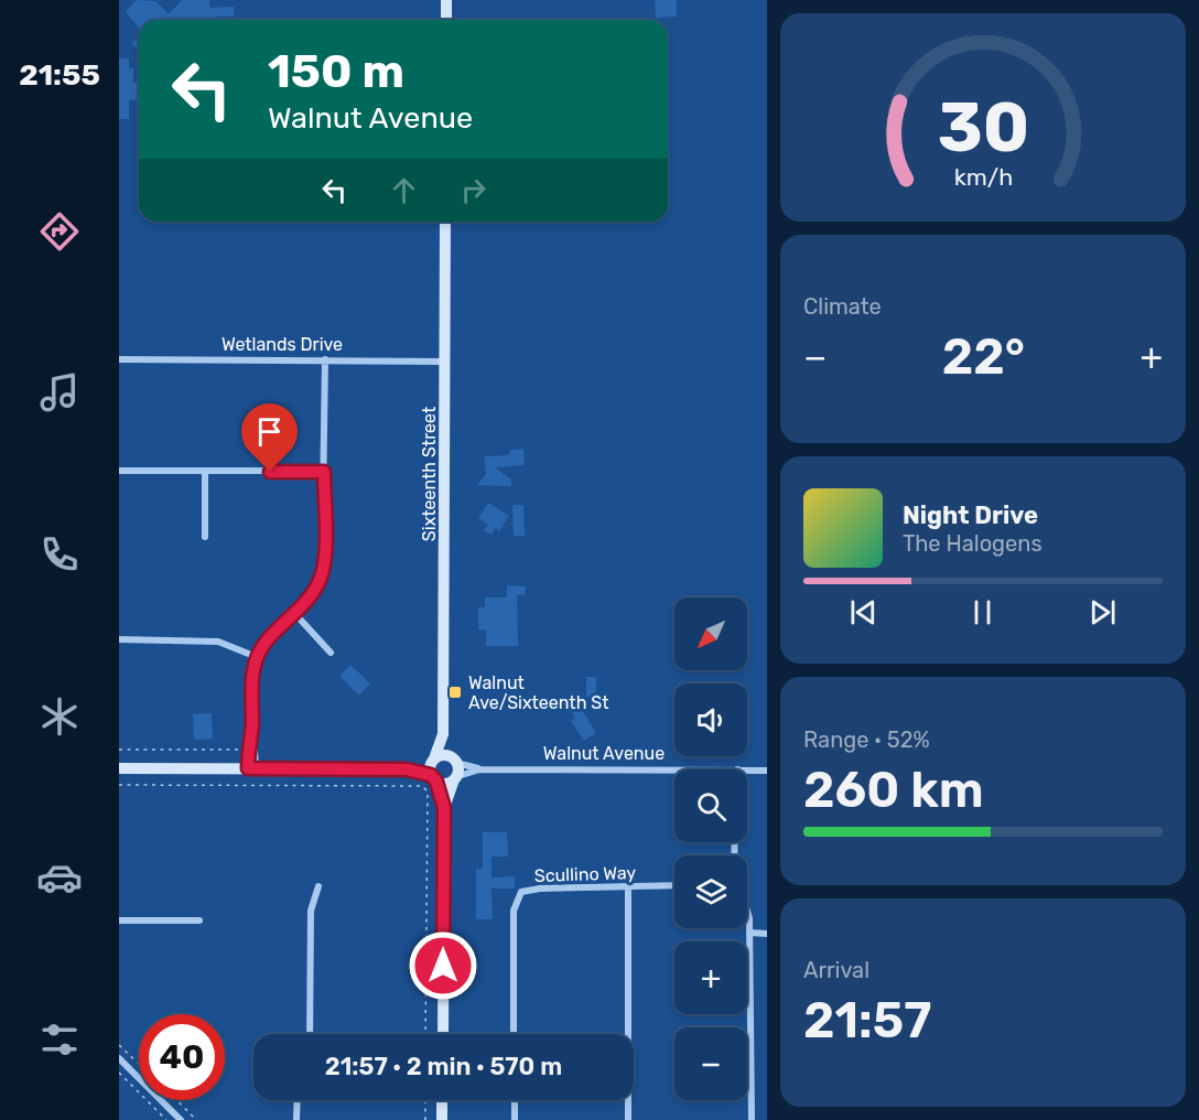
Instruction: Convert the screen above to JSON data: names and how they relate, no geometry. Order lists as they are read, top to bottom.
{
  "streets": {
    "street": [
      "Wetlands Drive",
      "Sixteenth Street",
      "Walnut Avenue",
      "Scullino Way"
    ]
  },
  "crossings": [
    ["Wetlands Drive", "Sixteenth Street"],
    ["Sixteenth Street", "Walnut Avenue"]
  ],
  "places": {
    "transit": ["Walnut Ave/Sixteenth St"]
  },
  "north": "bottom left",
  "page": {
    "tabs": "21:55",
    "turn": ["150 m", "Walnut Avenue"],
    "tile": [
      "Climate",
      ["Range · 52%", "260 km"],
      ["Arrival", "21:57"]
    ],
    "heat": ["−", "22°", "+"],
    "song": ["Night Drive", "The Halogens"],
    "map_buttons": ["+", "−"],
    "limit": "40",
    "trip": "21:57 · 2 min · 570 m",
    "gauge": ["30", "km/h"]
  }
}
